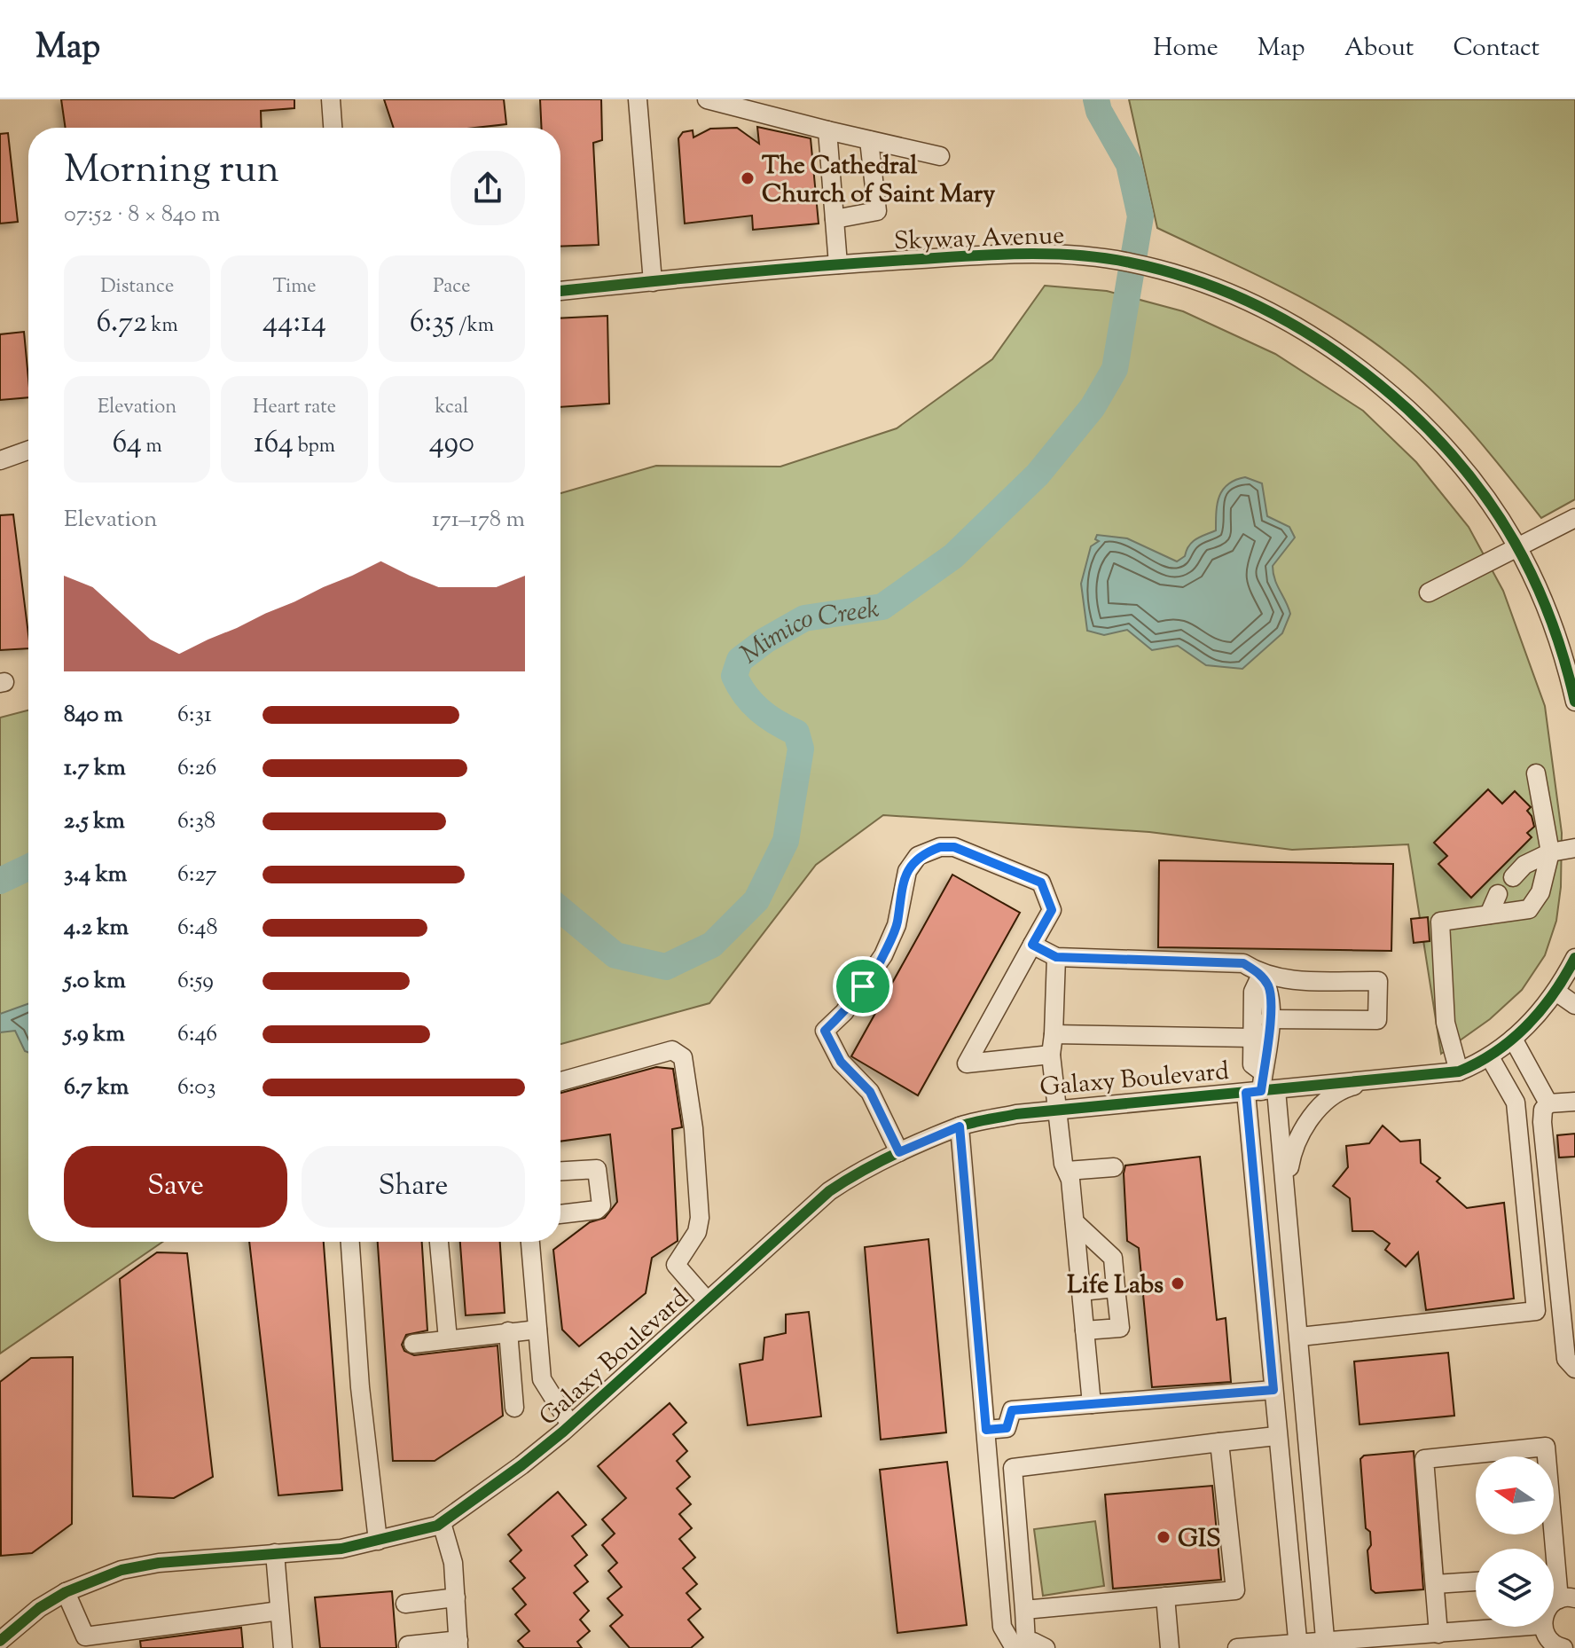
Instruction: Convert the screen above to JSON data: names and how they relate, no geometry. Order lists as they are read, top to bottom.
{
  "streets": {
    "street": ["Skyway Avenue", "Galaxy Boulevard"]
  },
  "water": ["Mimico Creek"],
  "places": ["The Cathedral Church of Saint Mary", "Life Labs", "GIS"],
  "north": "left",
  "page": {
    "header": "Map",
    "nav": [
      "Home",
      "Map",
      "About",
      "Contact"
    ],
    "heading": ["Morning run", "07:52 · 8 × 840 m"],
    "stats": [
      ["Distance", "6.72 km"],
      ["Time", "44:14"],
      ["Pace", "6:35 /km"],
      ["Elevation", "64 m"],
      ["Heart rate", "164 bpm"],
      ["kcal", "490"]
    ],
    "chart": ["Elevation", "171–178 m"],
    "list": [
      {
        "name": "840 m",
        "note": "6:31"
      },
      {
        "name": "1.7 km",
        "note": "6:26"
      },
      {
        "name": "2.5 km",
        "note": "6:38"
      },
      {
        "name": "3.4 km",
        "note": "6:27"
      },
      {
        "name": "4.2 km",
        "note": "6:48"
      },
      {
        "name": "5.0 km",
        "note": "6:59"
      },
      {
        "name": "5.9 km",
        "note": "6:46"
      },
      {
        "name": "6.7 km",
        "note": "6:03"
      }
    ],
    "buttons": ["Save", "Share"]
  }
}
